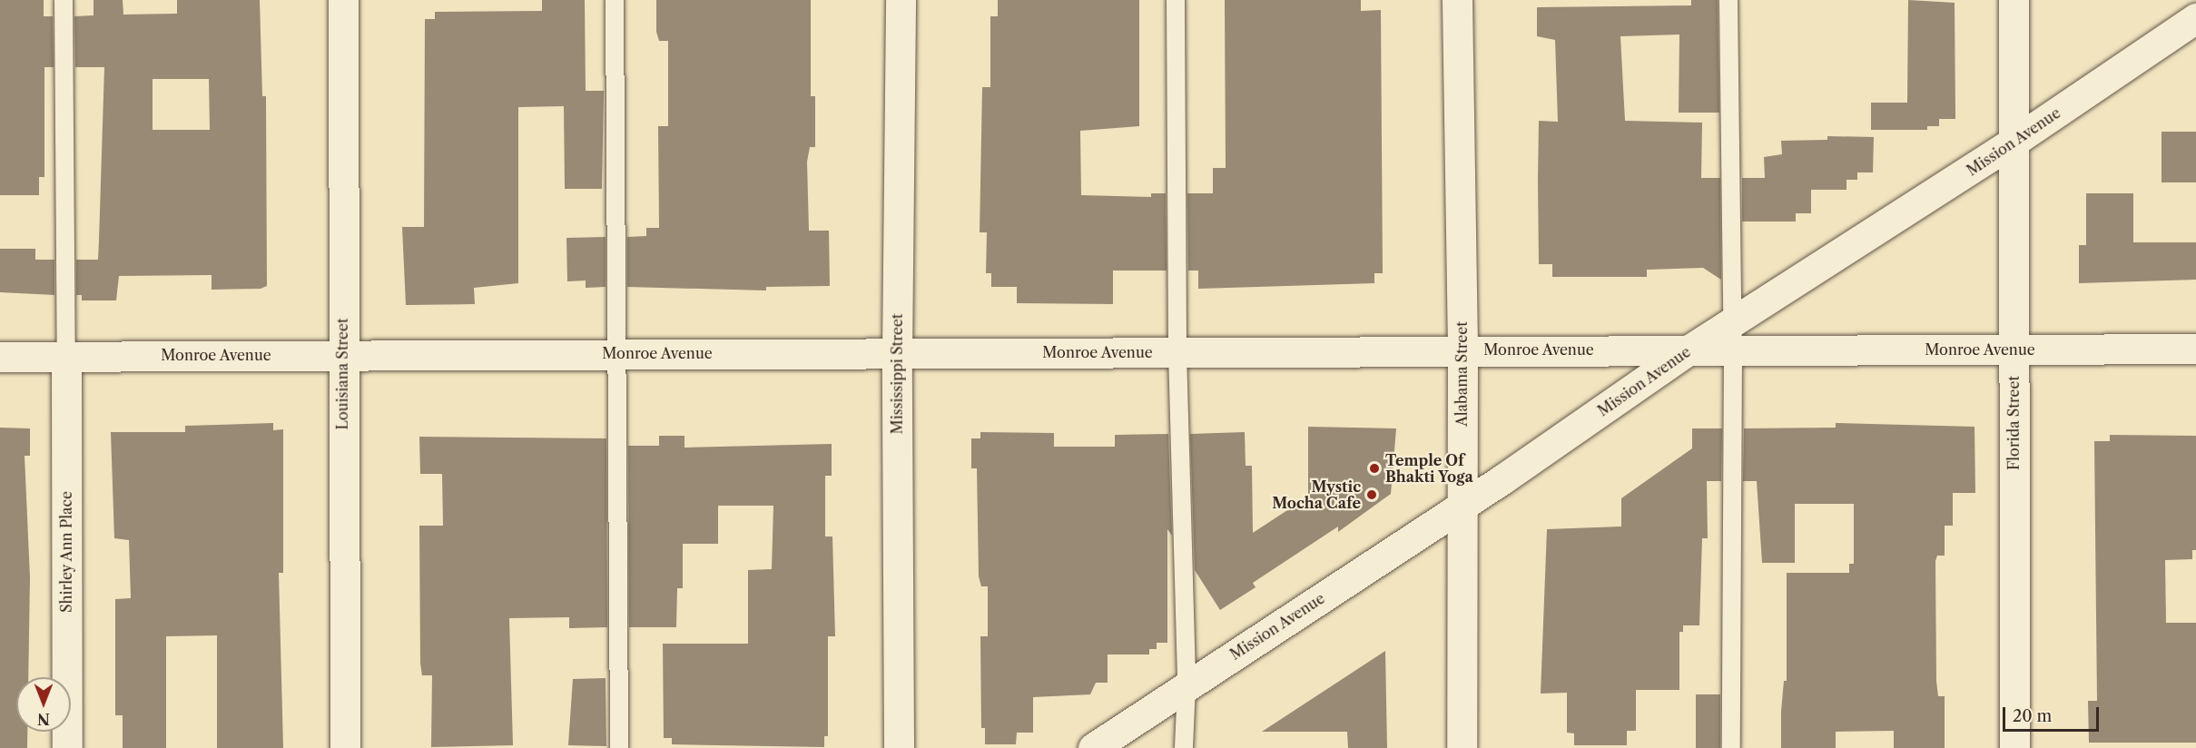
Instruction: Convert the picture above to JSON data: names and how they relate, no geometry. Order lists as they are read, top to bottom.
{
  "streets": {
    "street": [
      "Mission Avenue",
      "Monroe Avenue",
      "Louisiana Street",
      "Mississippi Street",
      "Alabama Street",
      "Florida Street",
      "Shirley Ann Place"
    ]
  },
  "crossings": [
    ["Mission Avenue", "Monroe Avenue"],
    ["Mission Avenue", "Alabama Street"],
    ["Mission Avenue", "Florida Street"],
    ["Monroe Avenue", "Louisiana Street"],
    ["Monroe Avenue", "Mississippi Street"],
    ["Monroe Avenue", "Alabama Street"],
    ["Monroe Avenue", "Florida Street"],
    ["Monroe Avenue", "Shirley Ann Place"]
  ],
  "places": ["Temple Of Bhakti Yoga", "Mystic Mocha Cafe"],
  "scale_bar": "20 m",
  "north": "bottom"
}
